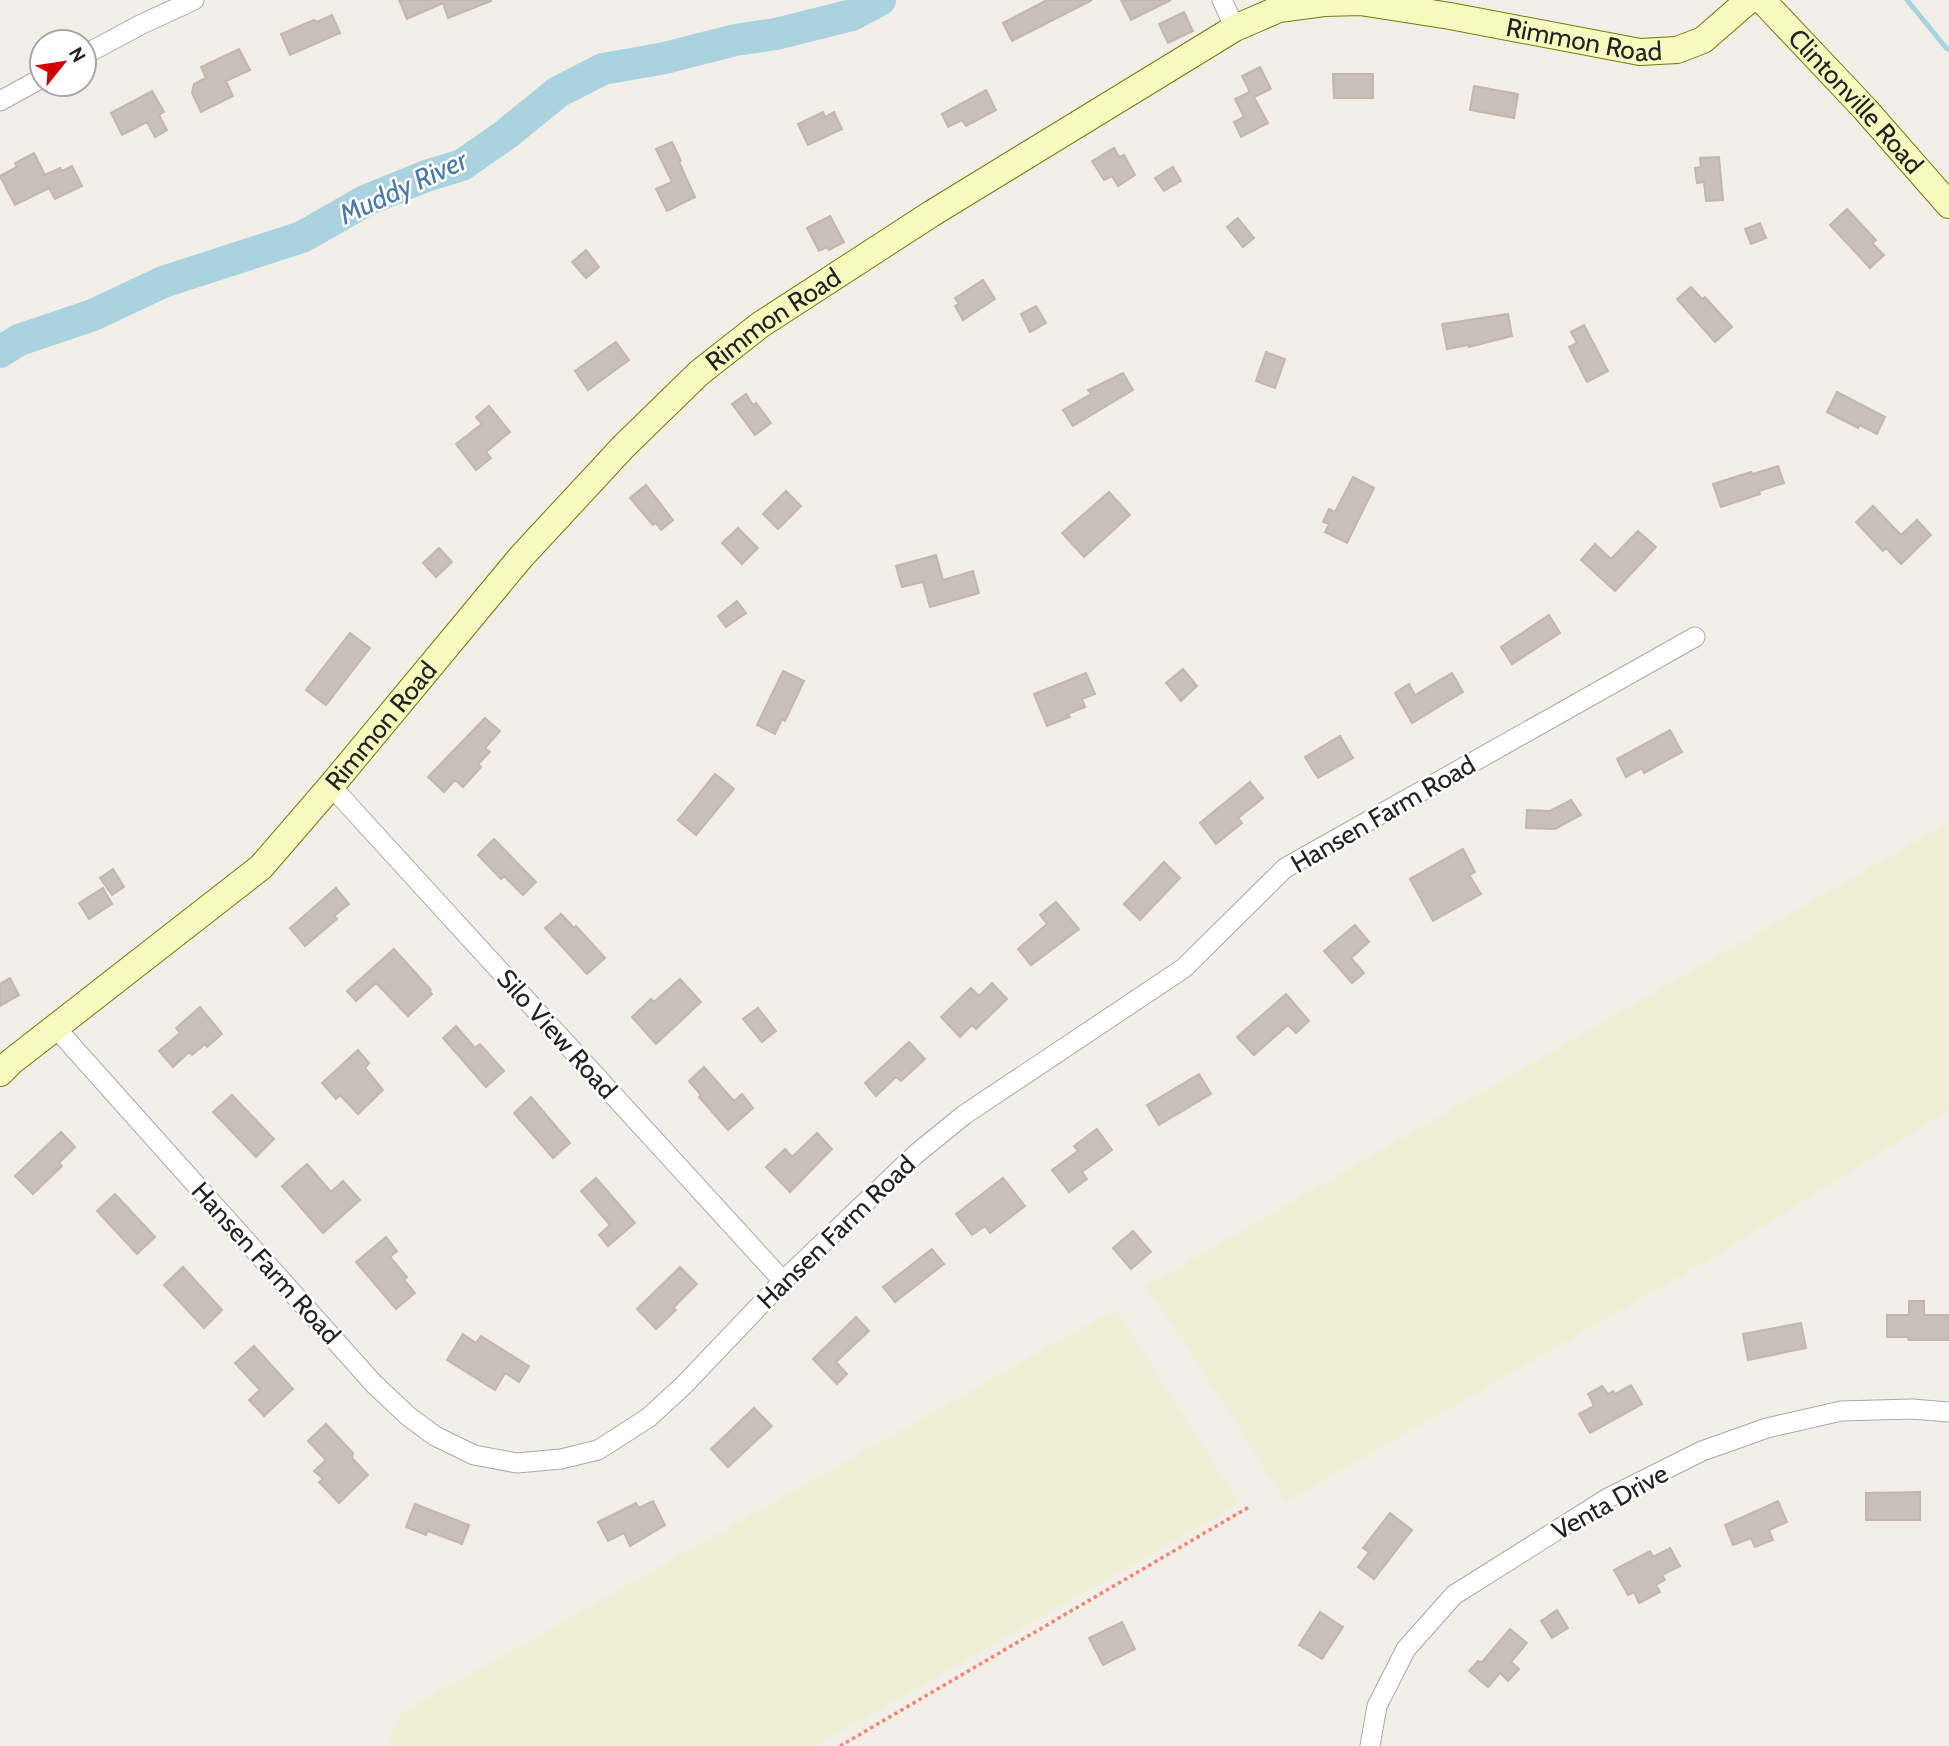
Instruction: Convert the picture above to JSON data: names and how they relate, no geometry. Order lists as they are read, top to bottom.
{
  "streets": {
    "street": [
      "Rimmon Road",
      "Clintonville Road",
      "Hansen Farm Road",
      "Silo View Road",
      "Venta Drive"
    ]
  },
  "crossings": [
    ["Rimmon Road", "Hansen Farm Road"],
    ["Rimmon Road", "Silo View Road"],
    ["Hansen Farm Road", "Silo View Road"]
  ],
  "water": ["Muddy River"],
  "north": "top right"
}
